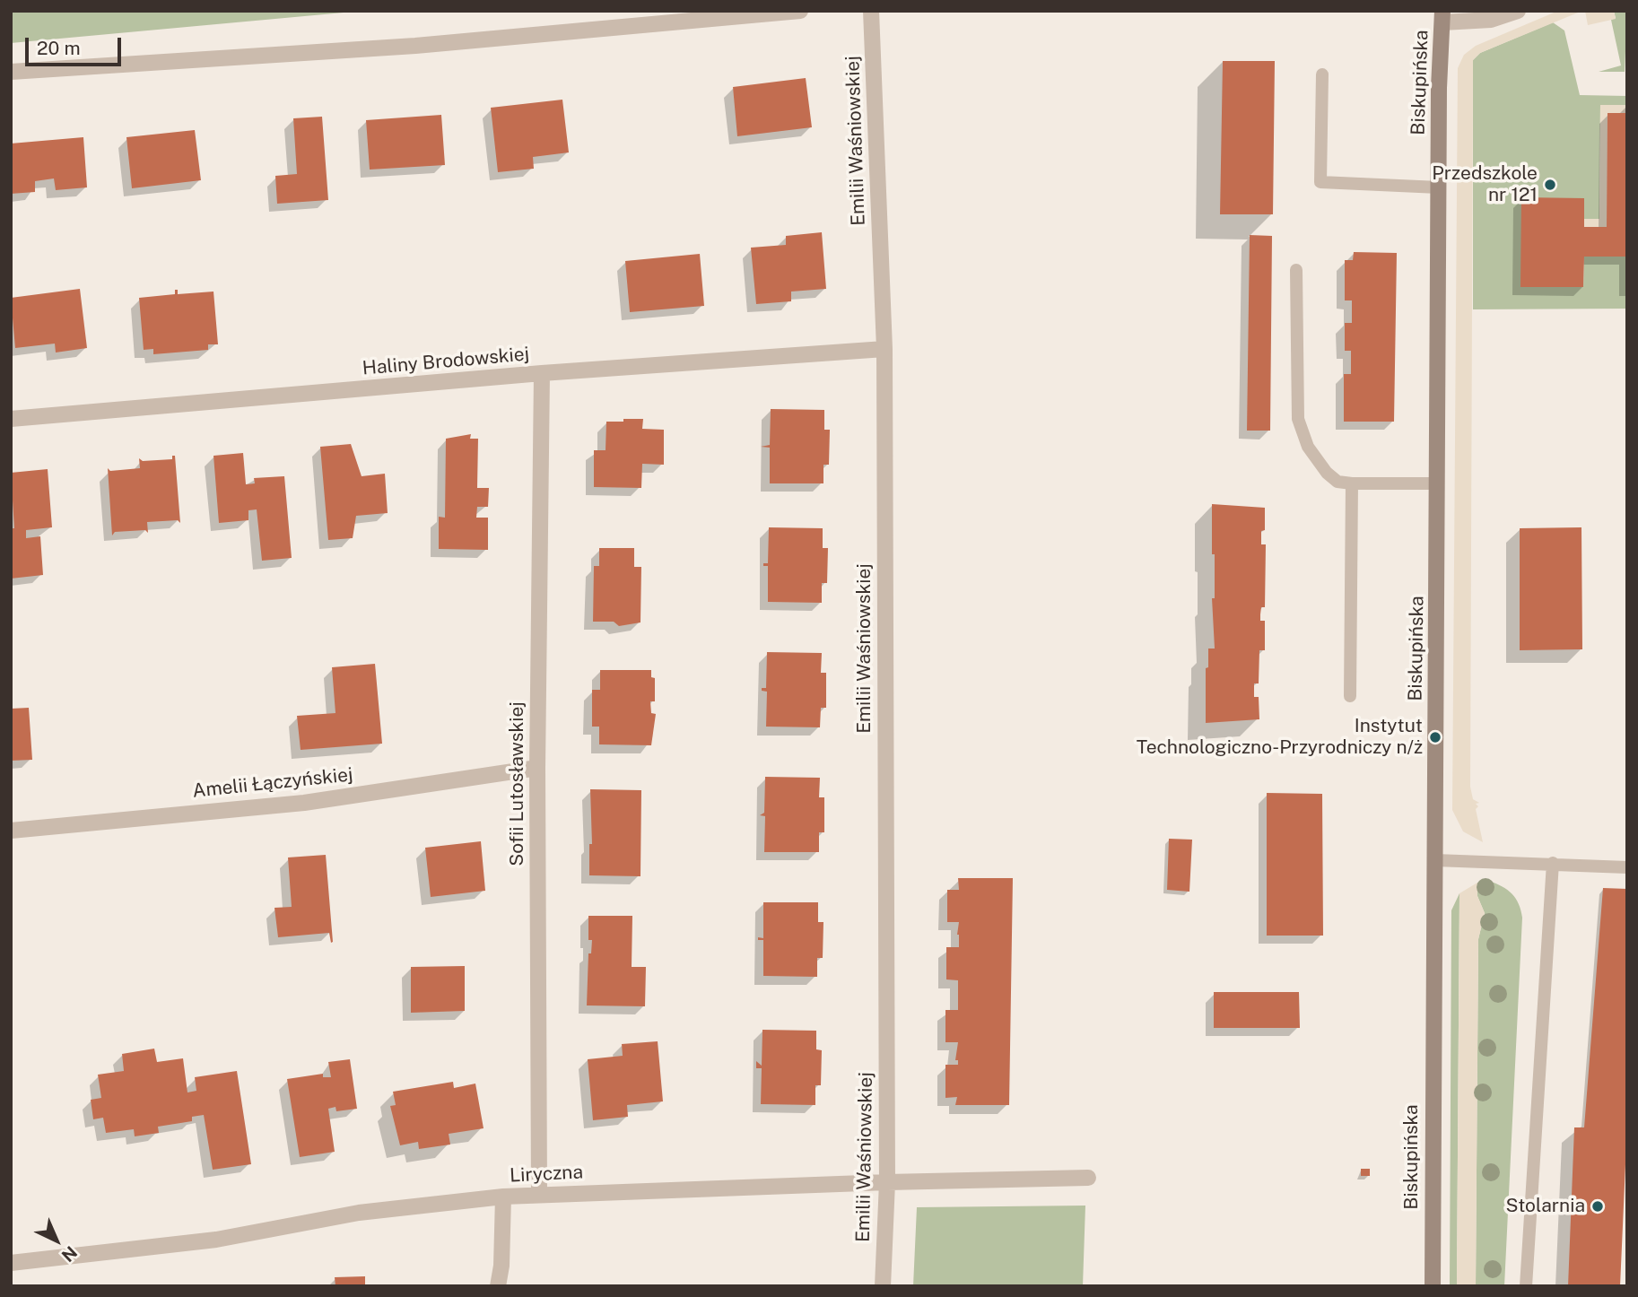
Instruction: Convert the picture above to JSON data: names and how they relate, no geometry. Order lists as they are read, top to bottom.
{
  "streets": {
    "street": [
      "Biskupińska",
      "Emilii Waśniowskiej",
      "Haliny Brodowskiej",
      "Amelii Łączyńskiej",
      "Sofii Lutosławskiej",
      "Liryczna"
    ]
  },
  "crossings": [
    ["Emilii Waśniowskiej", "Haliny Brodowskiej"],
    ["Emilii Waśniowskiej", "Liryczna"],
    ["Haliny Brodowskiej", "Sofii Lutosławskiej"],
    ["Amelii Łączyńskiej", "Sofii Lutosławskiej"],
    ["Sofii Lutosławskiej", "Liryczna"]
  ],
  "places": ["Przedszkole nr 121", "Instytut Technologiczno-Przyrodniczy n/ż", "Stolarnia"],
  "scale_bar": "20 m",
  "north": "bottom right"
}
